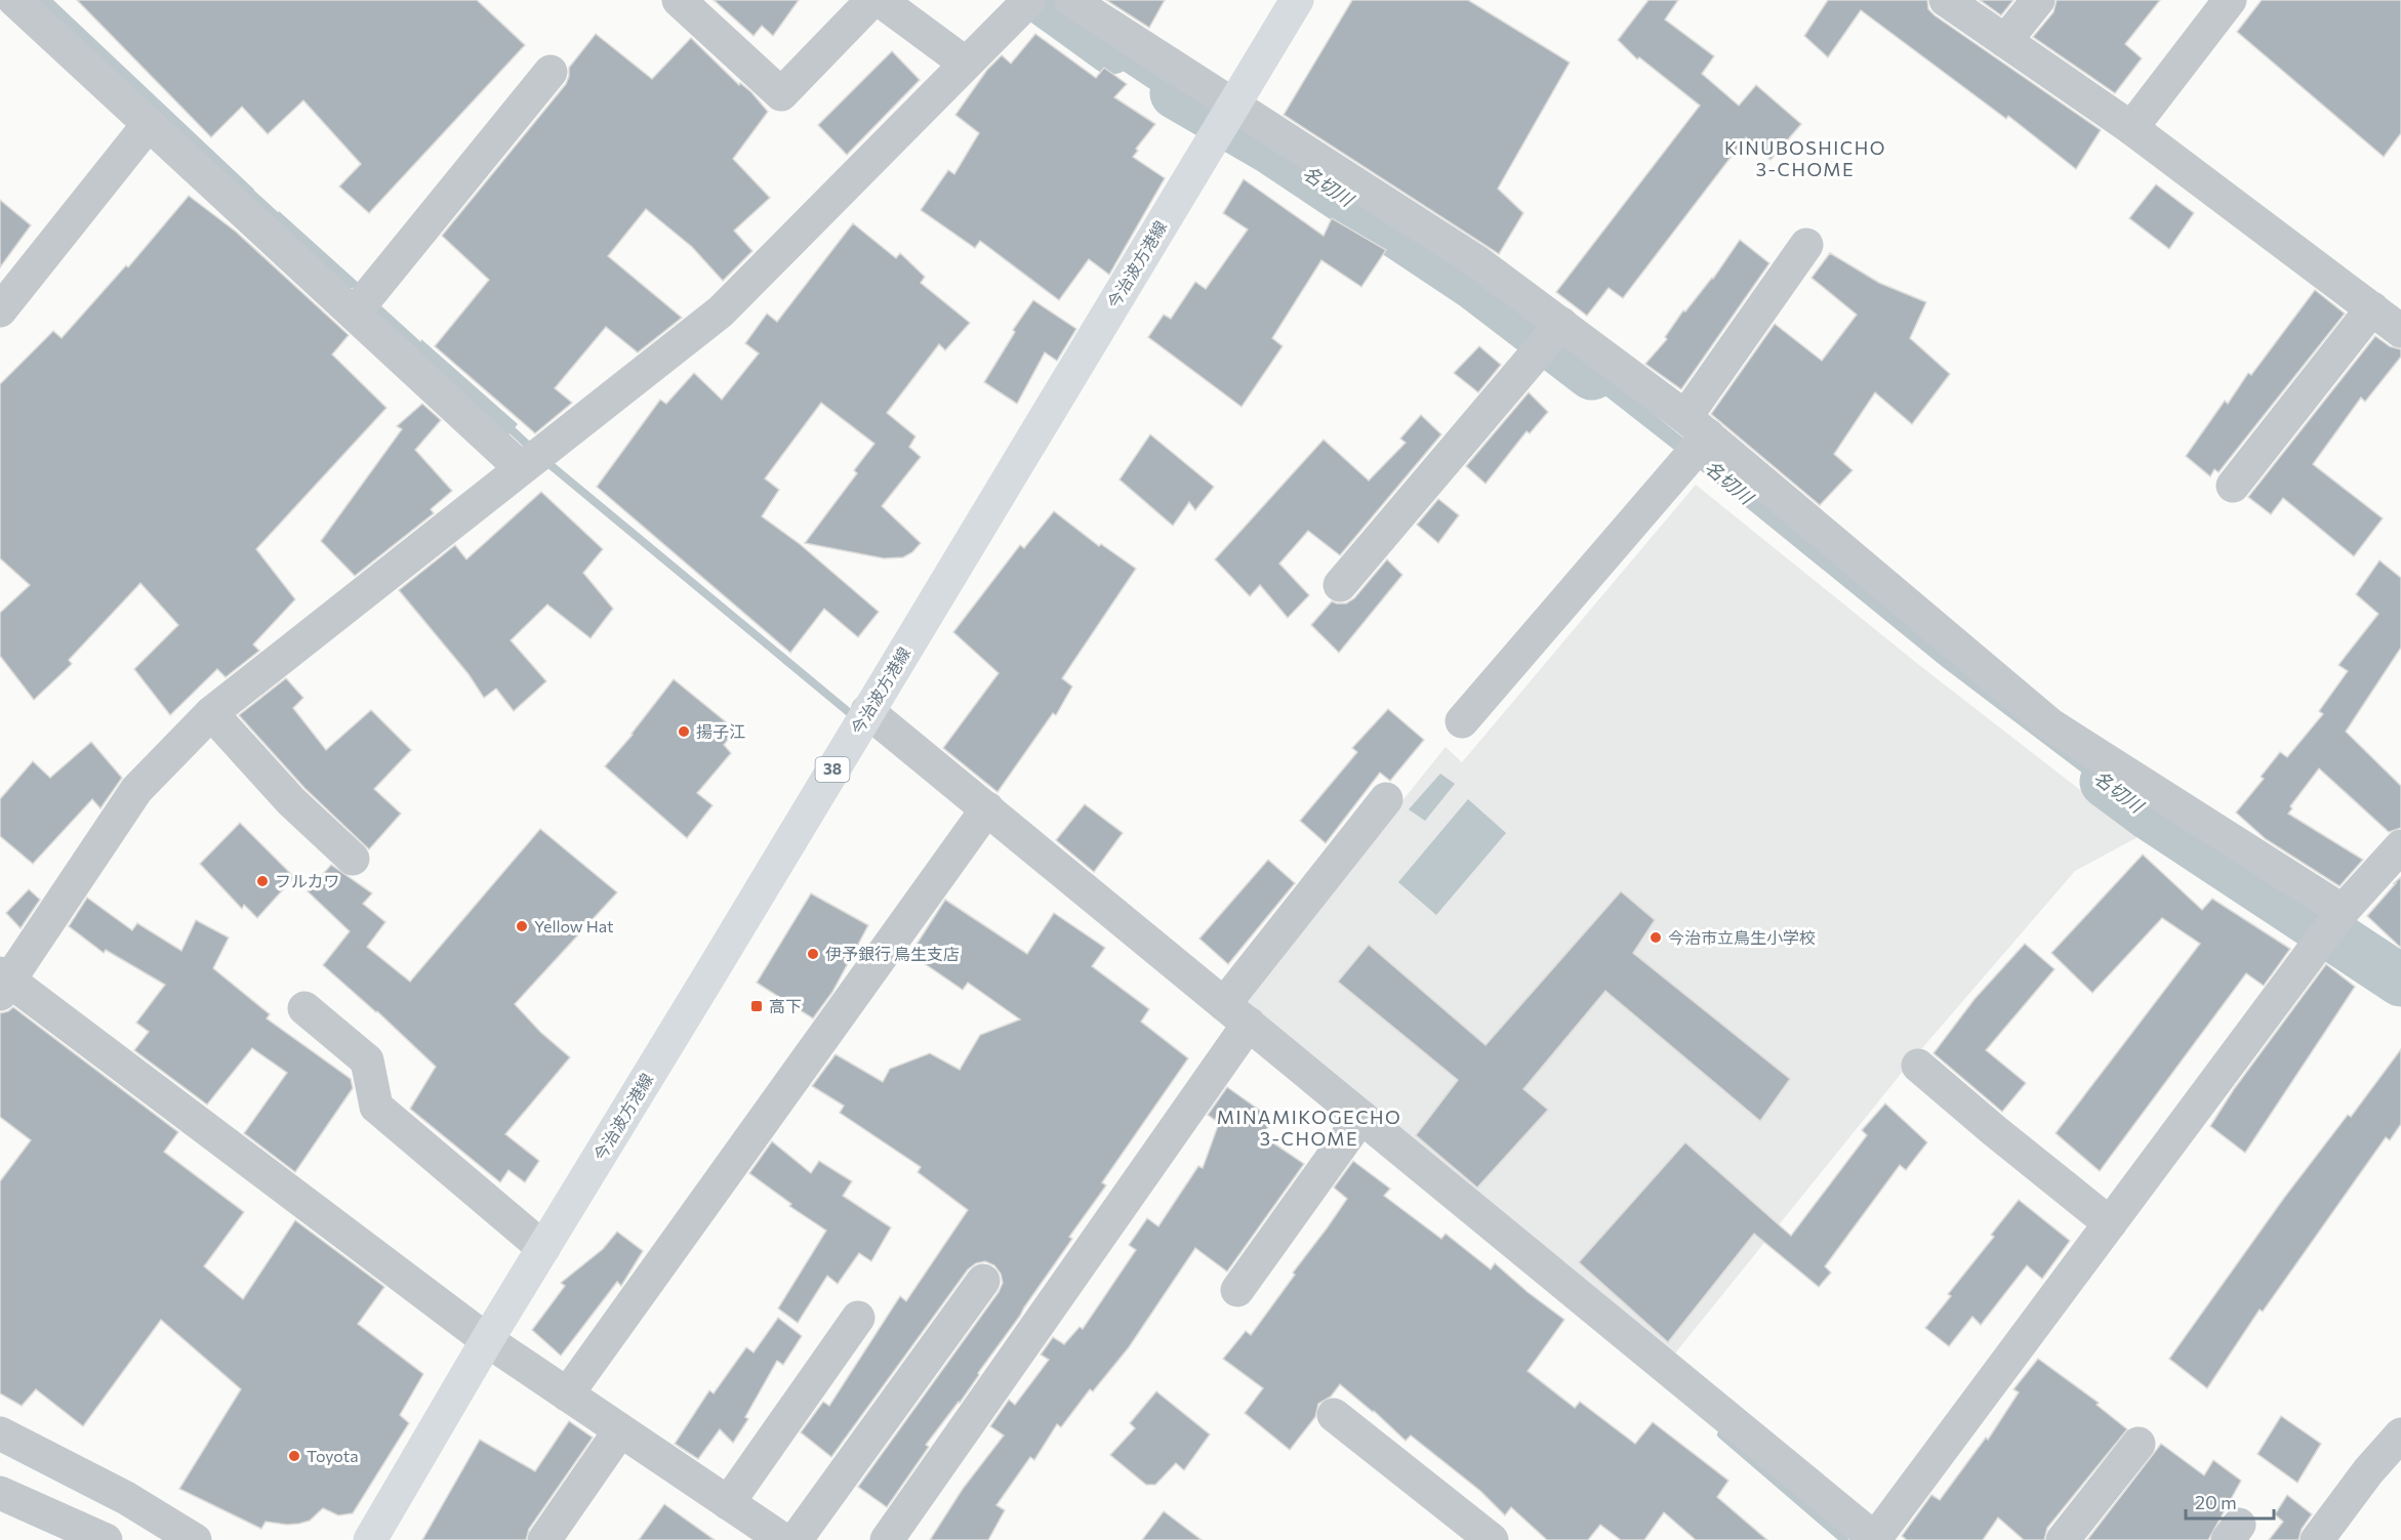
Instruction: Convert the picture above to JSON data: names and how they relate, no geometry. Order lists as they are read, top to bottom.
{
  "streets": {
    "main road": ["今治波方港線", "38"]
  },
  "districts": ["KINUBOSHICHO 3-CHOME", "MINAMIKOGECHO 3-CHOME"],
  "water": ["名切川"],
  "places": {
    "other": [
      "揚子江",
      "フルカワ",
      "Yellow Hat",
      "今治市立鳥生小学校",
      "伊予銀行 鳥生支店",
      "Toyota"
    ],
    "transit": ["高下"]
  },
  "scale_bar": "20 m"
}
